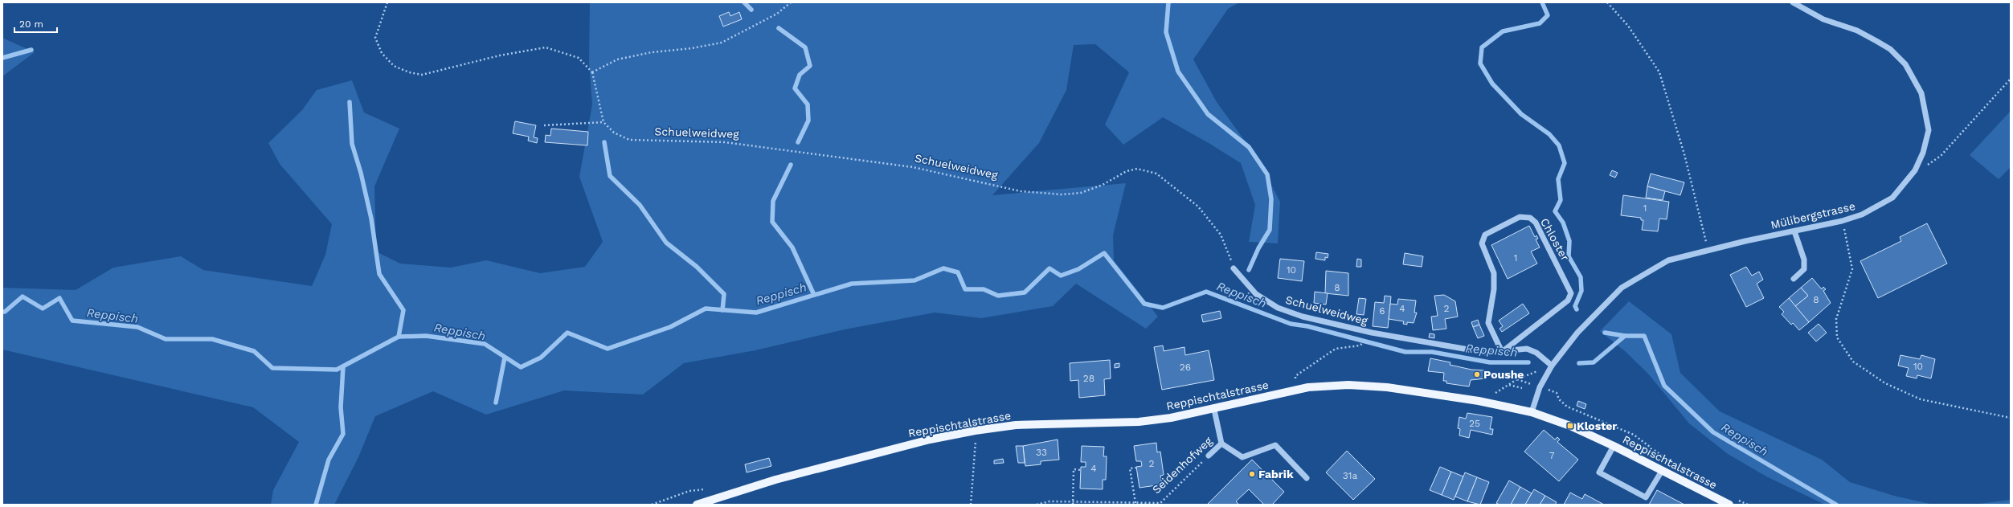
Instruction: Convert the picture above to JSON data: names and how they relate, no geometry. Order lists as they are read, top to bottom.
{
  "streets": {
    "main road": ["Reppischtalstrasse"],
    "street": [
      "Schuelweidweg",
      "Mülibergstrasse",
      "Chloster",
      "Seidenhofweg"
    ]
  },
  "crossings": [
    ["Schuelweidweg", "Mülibergstrasse"],
    ["Schuelweidweg", "Chloster"],
    ["Mülibergstrasse", "Reppischtalstrasse"],
    ["Reppischtalstrasse", "Seidenhofweg"]
  ],
  "water": ["Reppisch"],
  "places": {
    "other": ["Poushe", "Fabrik"],
    "transit": ["Kloster"]
  },
  "house_numbers": [
    "1",
    "1",
    "10",
    "8",
    "8",
    "4",
    "2",
    "6",
    "10",
    "26",
    "28",
    "25",
    "33",
    "7",
    "2",
    "4",
    "31a"
  ],
  "scale_bar": "20 m"
}
